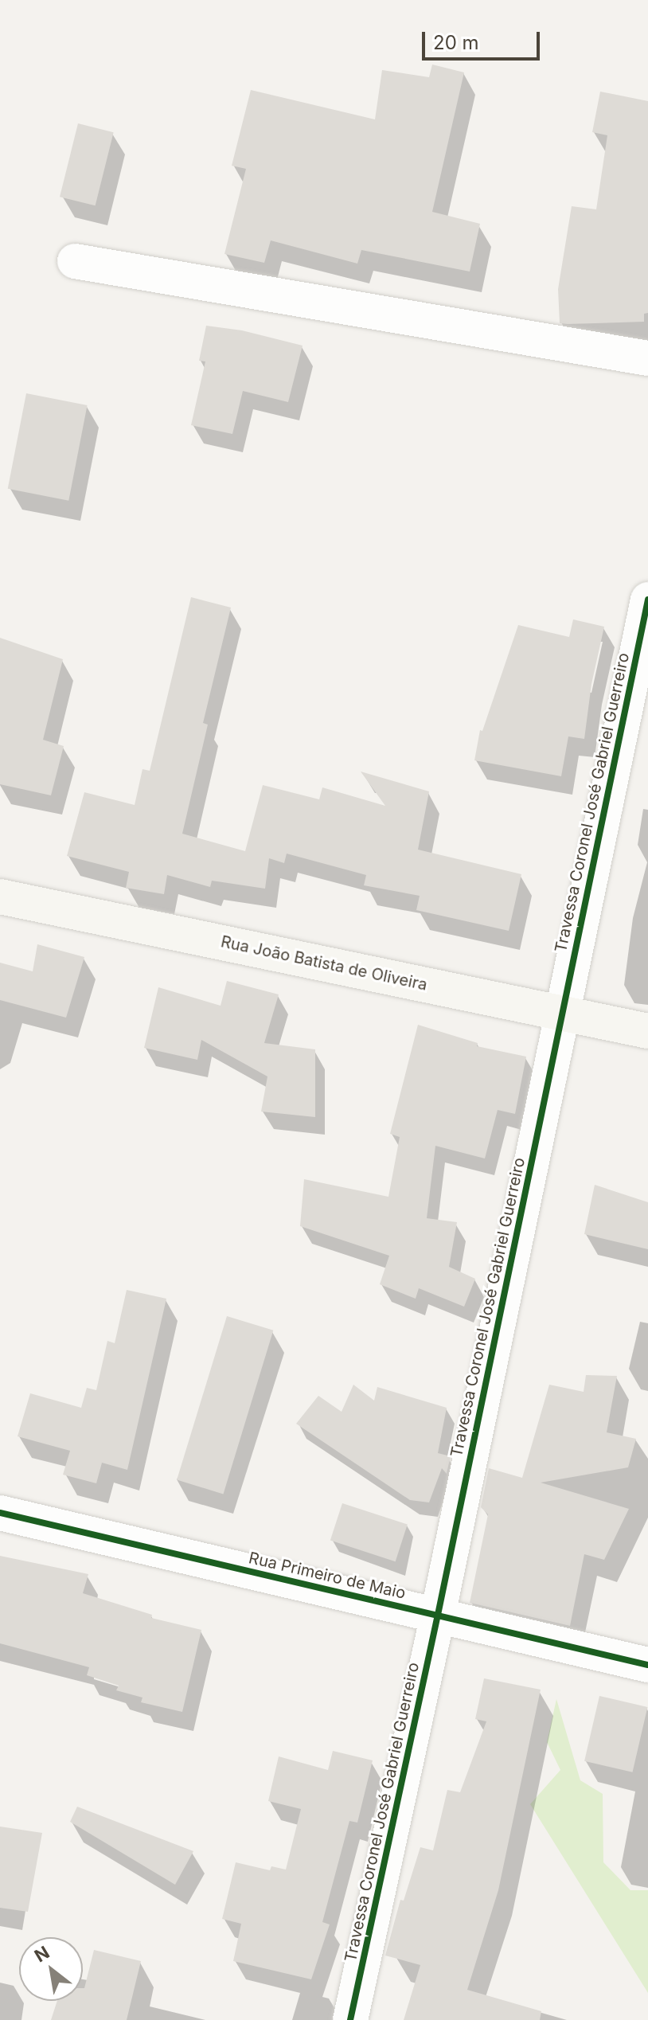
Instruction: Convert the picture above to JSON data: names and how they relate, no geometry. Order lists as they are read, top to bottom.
{
  "streets": {
    "street": ["Travessa Coronel José Gabriel Guerreiro", "Rua João Batista de Oliveira", "Rua Primeiro de Maio"]
  },
  "crossings": [
    ["Travessa Coronel José Gabriel Guerreiro", "Rua João Batista de Oliveira"],
    ["Travessa Coronel José Gabriel Guerreiro", "Rua Primeiro de Maio"]
  ],
  "scale_bar": "20 m",
  "north": "top left"
}
